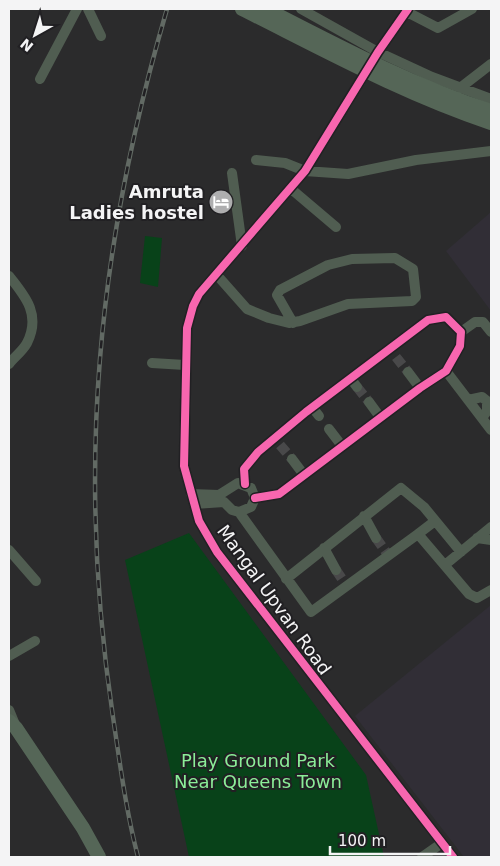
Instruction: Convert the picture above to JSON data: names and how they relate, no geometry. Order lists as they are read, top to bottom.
{
  "streets": {
    "street": ["Mangal Upvan Road"]
  },
  "parks": ["Play Ground Park Near Queens Town"],
  "places": {
    "hotel": ["Amruta Ladies hostel"]
  },
  "scale_bar": "100 m",
  "north": "bottom left"
}
